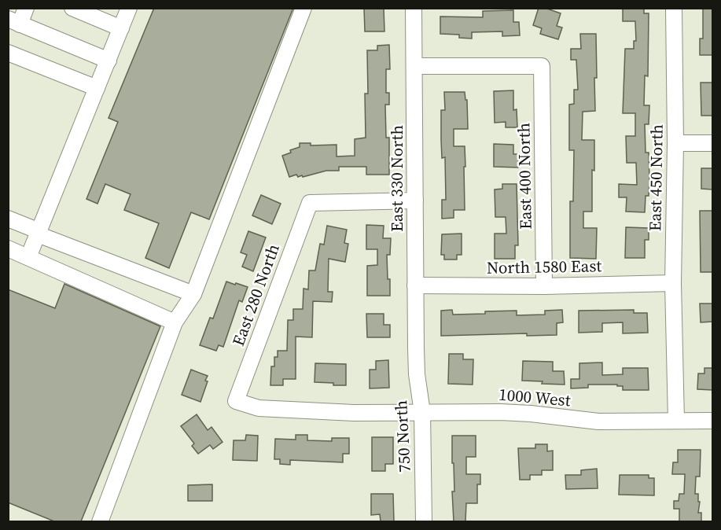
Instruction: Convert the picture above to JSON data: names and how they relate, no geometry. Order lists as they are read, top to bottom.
{
  "streets": {
    "street": [
      "East 400 North",
      "East 450 North",
      "East 330 North",
      "North 1580 East",
      "East 280 North",
      "1000 West",
      "750 North"
    ]
  },
  "crossings": [
    ["East 400 North", "East 330 North"],
    ["East 400 North", "North 1580 East"],
    ["East 450 North", "North 1580 East"],
    ["East 450 North", "1000 West"],
    ["East 330 North", "North 1580 East"],
    ["East 330 North", "East 280 North"],
    ["East 330 North", "750 North"],
    ["East 280 North", "1000 West"],
    ["1000 West", "750 North"]
  ]
}
